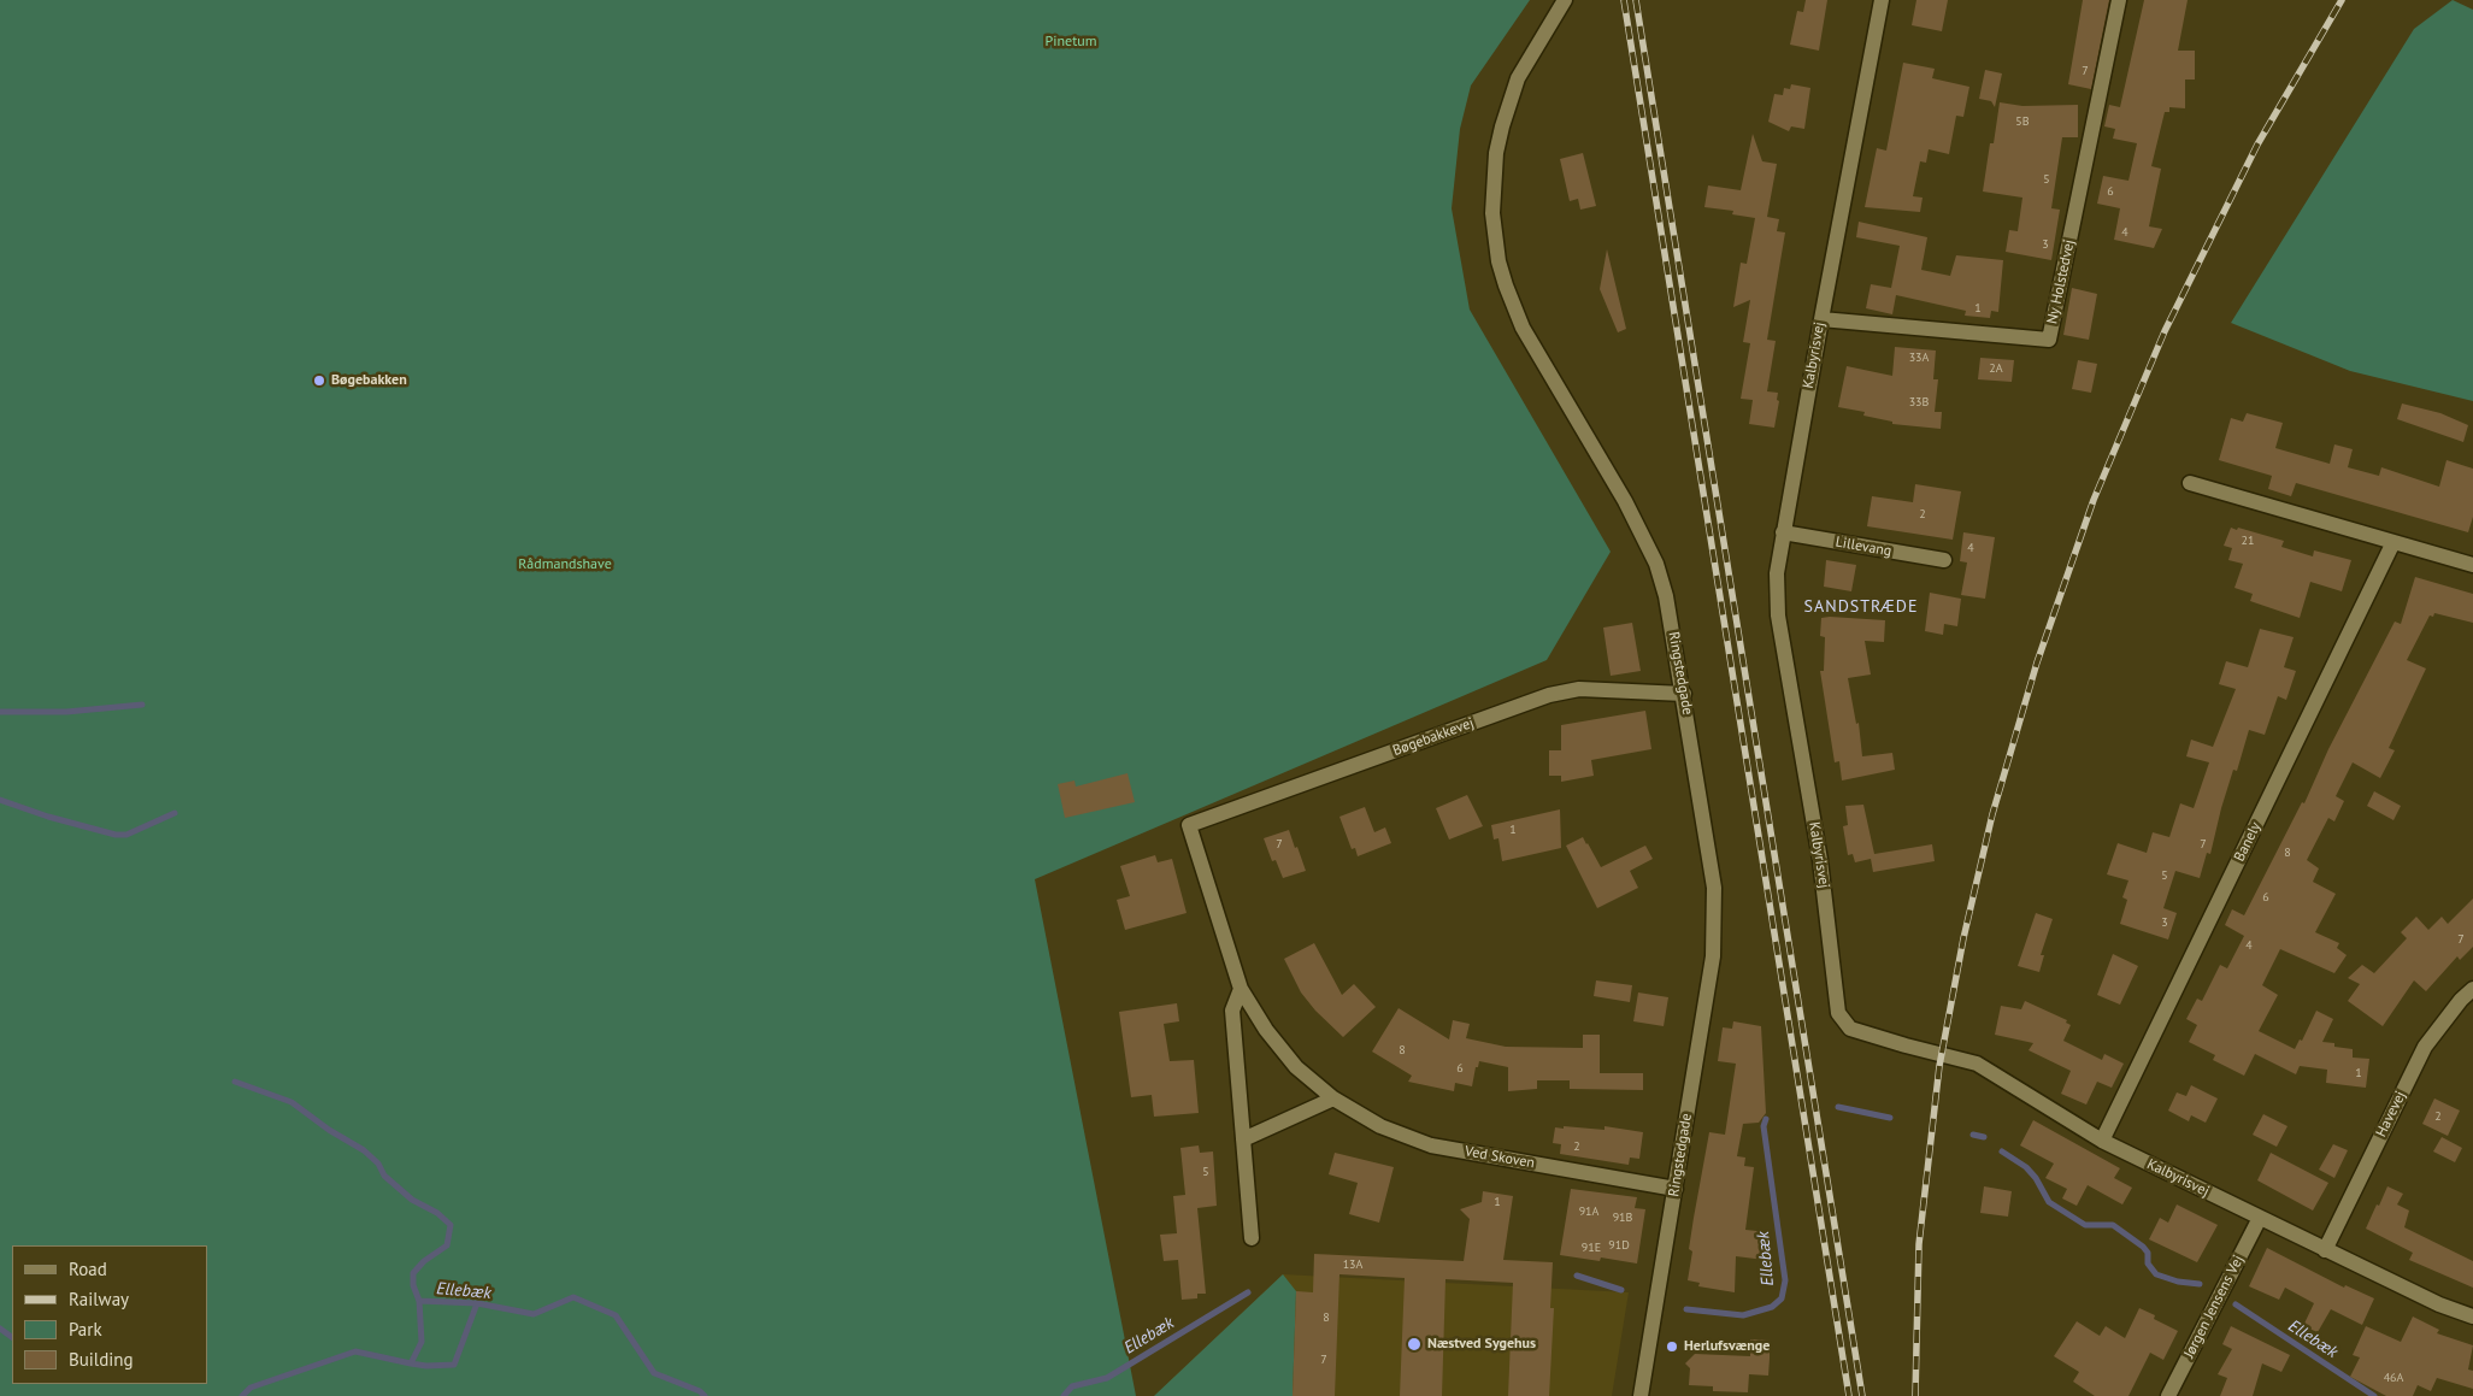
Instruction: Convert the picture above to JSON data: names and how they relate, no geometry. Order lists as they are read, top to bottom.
{
  "streets": {
    "street": [
      "Ny Holstedvej",
      "Kalbyrisvej",
      "Lillevang",
      "Ringstedgade",
      "Bøgebakkevej",
      "Banely",
      "Havevej",
      "Ved Skoven",
      "Jørgen Jensens Vej"
    ]
  },
  "crossings": [
    ["Ny Holstedvej", "Kalbyrisvej"],
    ["Kalbyrisvej", "Lillevang"],
    ["Kalbyrisvej", "Banely"],
    ["Kalbyrisvej", "Havevej"],
    ["Kalbyrisvej", "Jørgen Jensens Vej"],
    ["Ringstedgade", "Bøgebakkevej"],
    ["Ringstedgade", "Ved Skoven"],
    ["Bøgebakkevej", "Ved Skoven"]
  ],
  "districts": ["SANDSTRÆDE"],
  "water": ["Ellebæk"],
  "parks": ["Pinetum", "Rådmandshave"],
  "places": ["Bøgebakken", "Næstved Sygehus", "Herlufsvænge"],
  "house_numbers": [
    "7",
    "5B",
    "5",
    "6",
    "4",
    "3",
    "1",
    "33A",
    "2A",
    "33B",
    "2",
    "21",
    "4",
    "1",
    "7",
    "7",
    "8",
    "5",
    "6",
    "3",
    "7",
    "4",
    "8",
    "6",
    "1",
    "2",
    "2",
    "5",
    "1",
    "91A",
    "91B",
    "91D",
    "91E",
    "13A",
    "8",
    "7",
    "46A"
  ],
  "legend": [
    "Road",
    "Railway",
    "Park",
    "Building"
  ]
}
